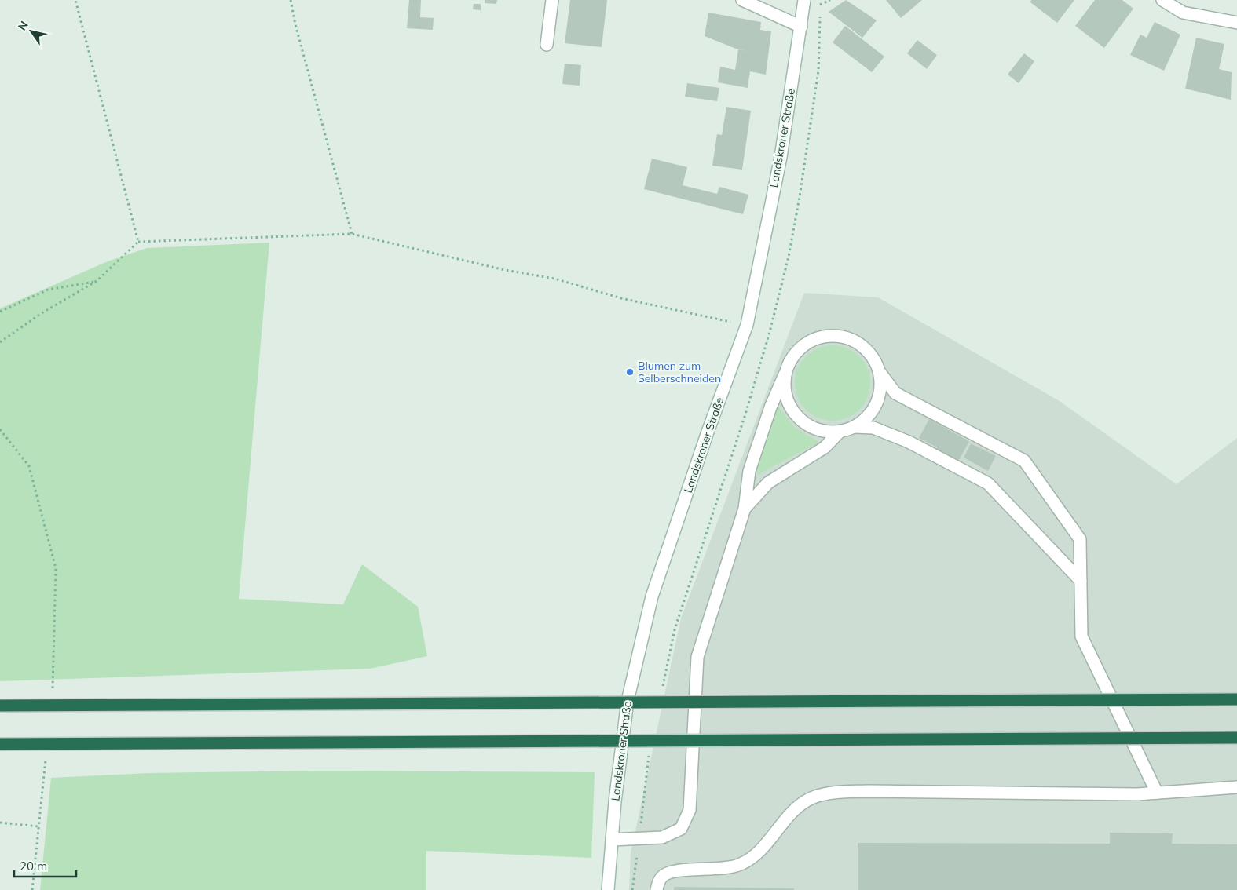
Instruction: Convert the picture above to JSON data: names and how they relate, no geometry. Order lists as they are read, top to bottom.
{
  "streets": {
    "main road": ["Landskroner Straße"]
  },
  "places": ["Blumen zum Selberschneiden"],
  "scale_bar": "20 m",
  "north": "top left"
}
